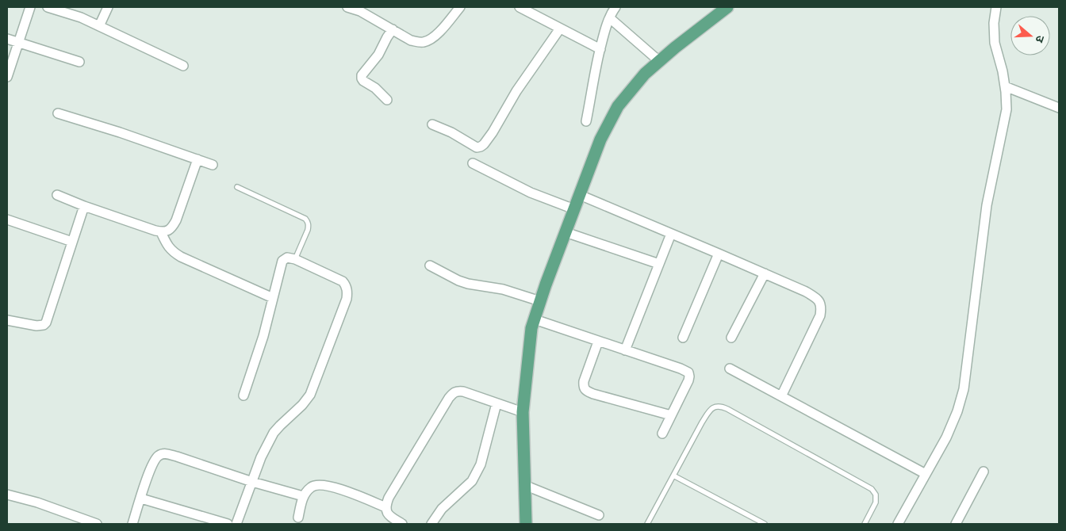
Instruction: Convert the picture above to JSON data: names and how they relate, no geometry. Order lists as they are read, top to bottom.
{
  "north": "right"
}
